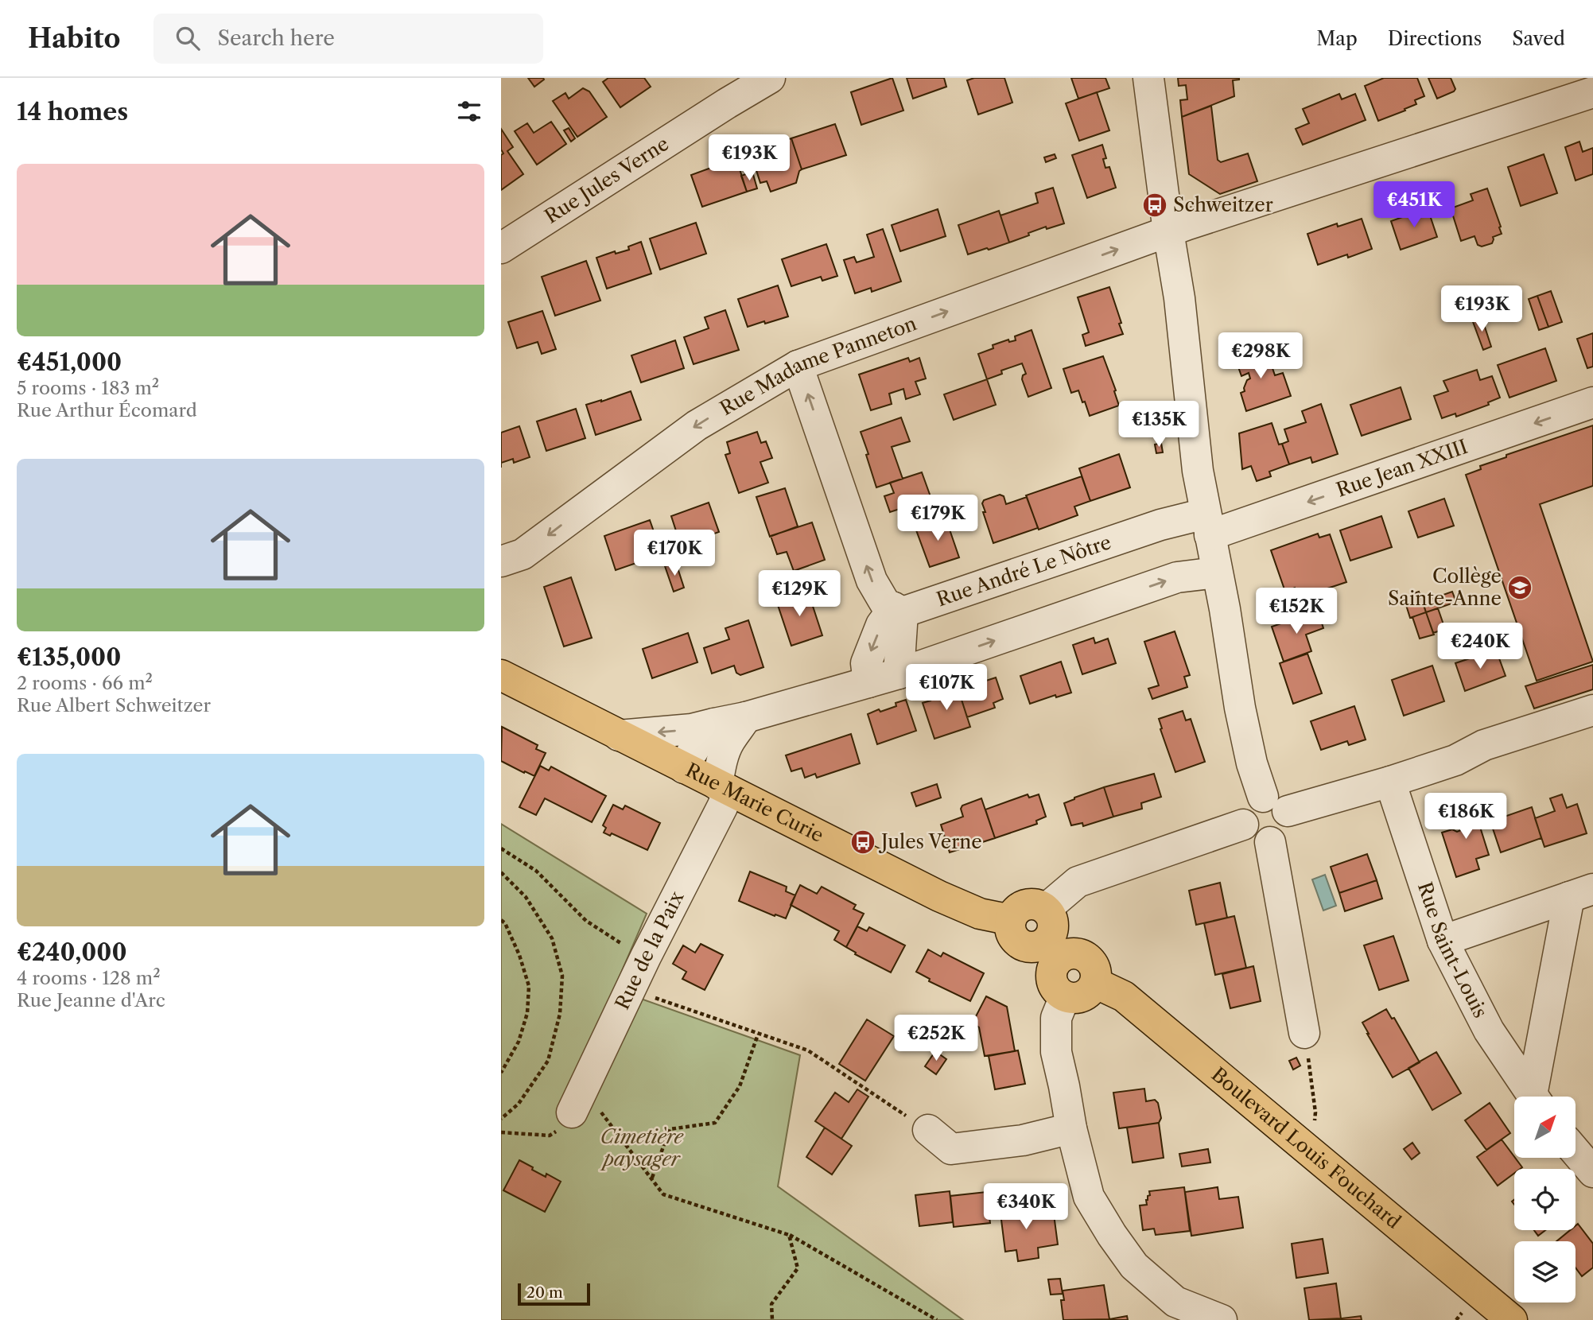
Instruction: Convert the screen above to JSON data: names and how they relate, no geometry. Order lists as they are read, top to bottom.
{
  "streets": {
    "main road": ["Rue Marie Curie", "Boulevard Louis Fouchard"],
    "street": [
      "Rue Jules Verne",
      "Rue Madame Panneton",
      "Rue Jean XXIII",
      "Rue André Le Nôtre",
      "Rue Saint-Louis",
      "Rue de la Paix"
    ]
  },
  "crossings": [
    ["Rue Jean XXIII", "Rue André Le Nôtre"],
    ["Rue Marie Curie", "Rue de la Paix"]
  ],
  "one_way": ["Rue Jean XXIII"],
  "parks": ["Cimetière paysager"],
  "places": {
    "bus stop": ["Schweitzer", "Jules Verne"],
    "school or university": ["Collège Sainte-Anne"]
  },
  "scale_bar": "20 m",
  "north": "top right",
  "page": {
    "header": "Habito",
    "search": "Search here",
    "nav": ["Map", "Directions", "Saved"],
    "heading": "14 homes",
    "price": [
      "€193K",
      "€451K",
      "€193K",
      "€298K",
      "€135K",
      "€179K",
      "€170K",
      "€129K",
      "€152K",
      "€240K",
      "€107K",
      "€186K",
      "€252K",
      "€340K"
    ],
    "list": [
      {
        "name": "€451,000",
        "note": "5 rooms · 183 m² · Rue Arthur Écomard"
      },
      {
        "name": "€135,000",
        "note": "2 rooms · 66 m² · Rue Albert Schweitzer"
      },
      {
        "name": "€240,000",
        "note": "4 rooms · 128 m² · Rue Jeanne d'Arc"
      }
    ],
    "scale": "20 m"
  }
}
